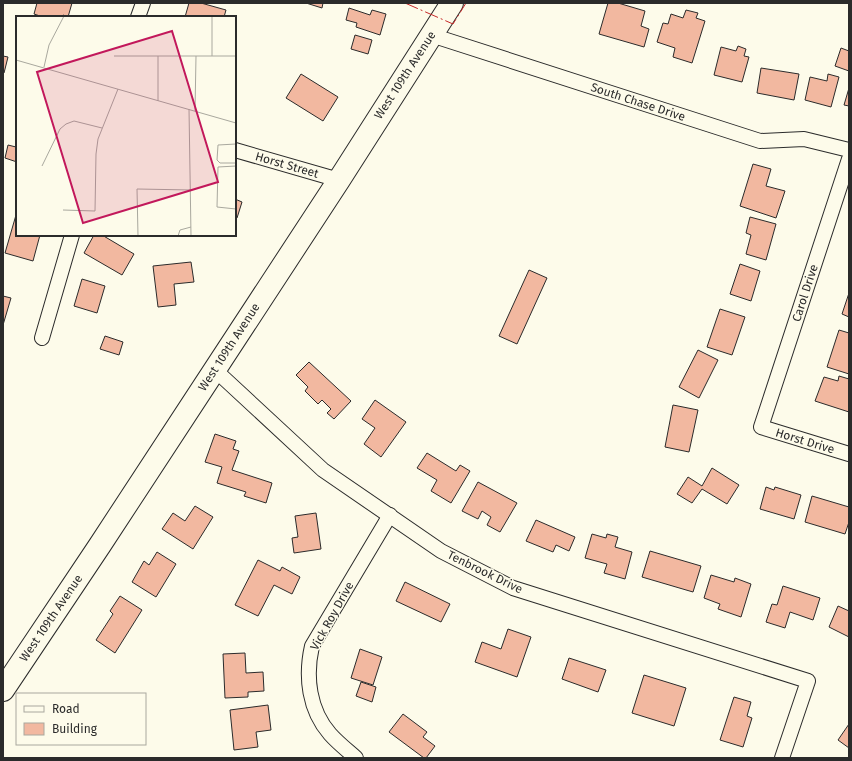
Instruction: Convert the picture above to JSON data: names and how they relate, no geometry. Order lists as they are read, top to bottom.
{
  "streets": {
    "main road": ["West 109th Avenue"],
    "street": [
      "South Chase Drive",
      "Horst Street",
      "Carol Drive",
      "Horst Drive",
      "Tenbrook Drive",
      "Vick Roy Drive"
    ]
  },
  "crossings": [
    ["West 109th Avenue", "South Chase Drive"],
    ["West 109th Avenue", "Horst Street"],
    ["West 109th Avenue", "Tenbrook Drive"],
    ["Carol Drive", "Horst Drive"],
    ["Tenbrook Drive", "Vick Roy Drive"]
  ],
  "legend": ["Road", "Building"]
}
